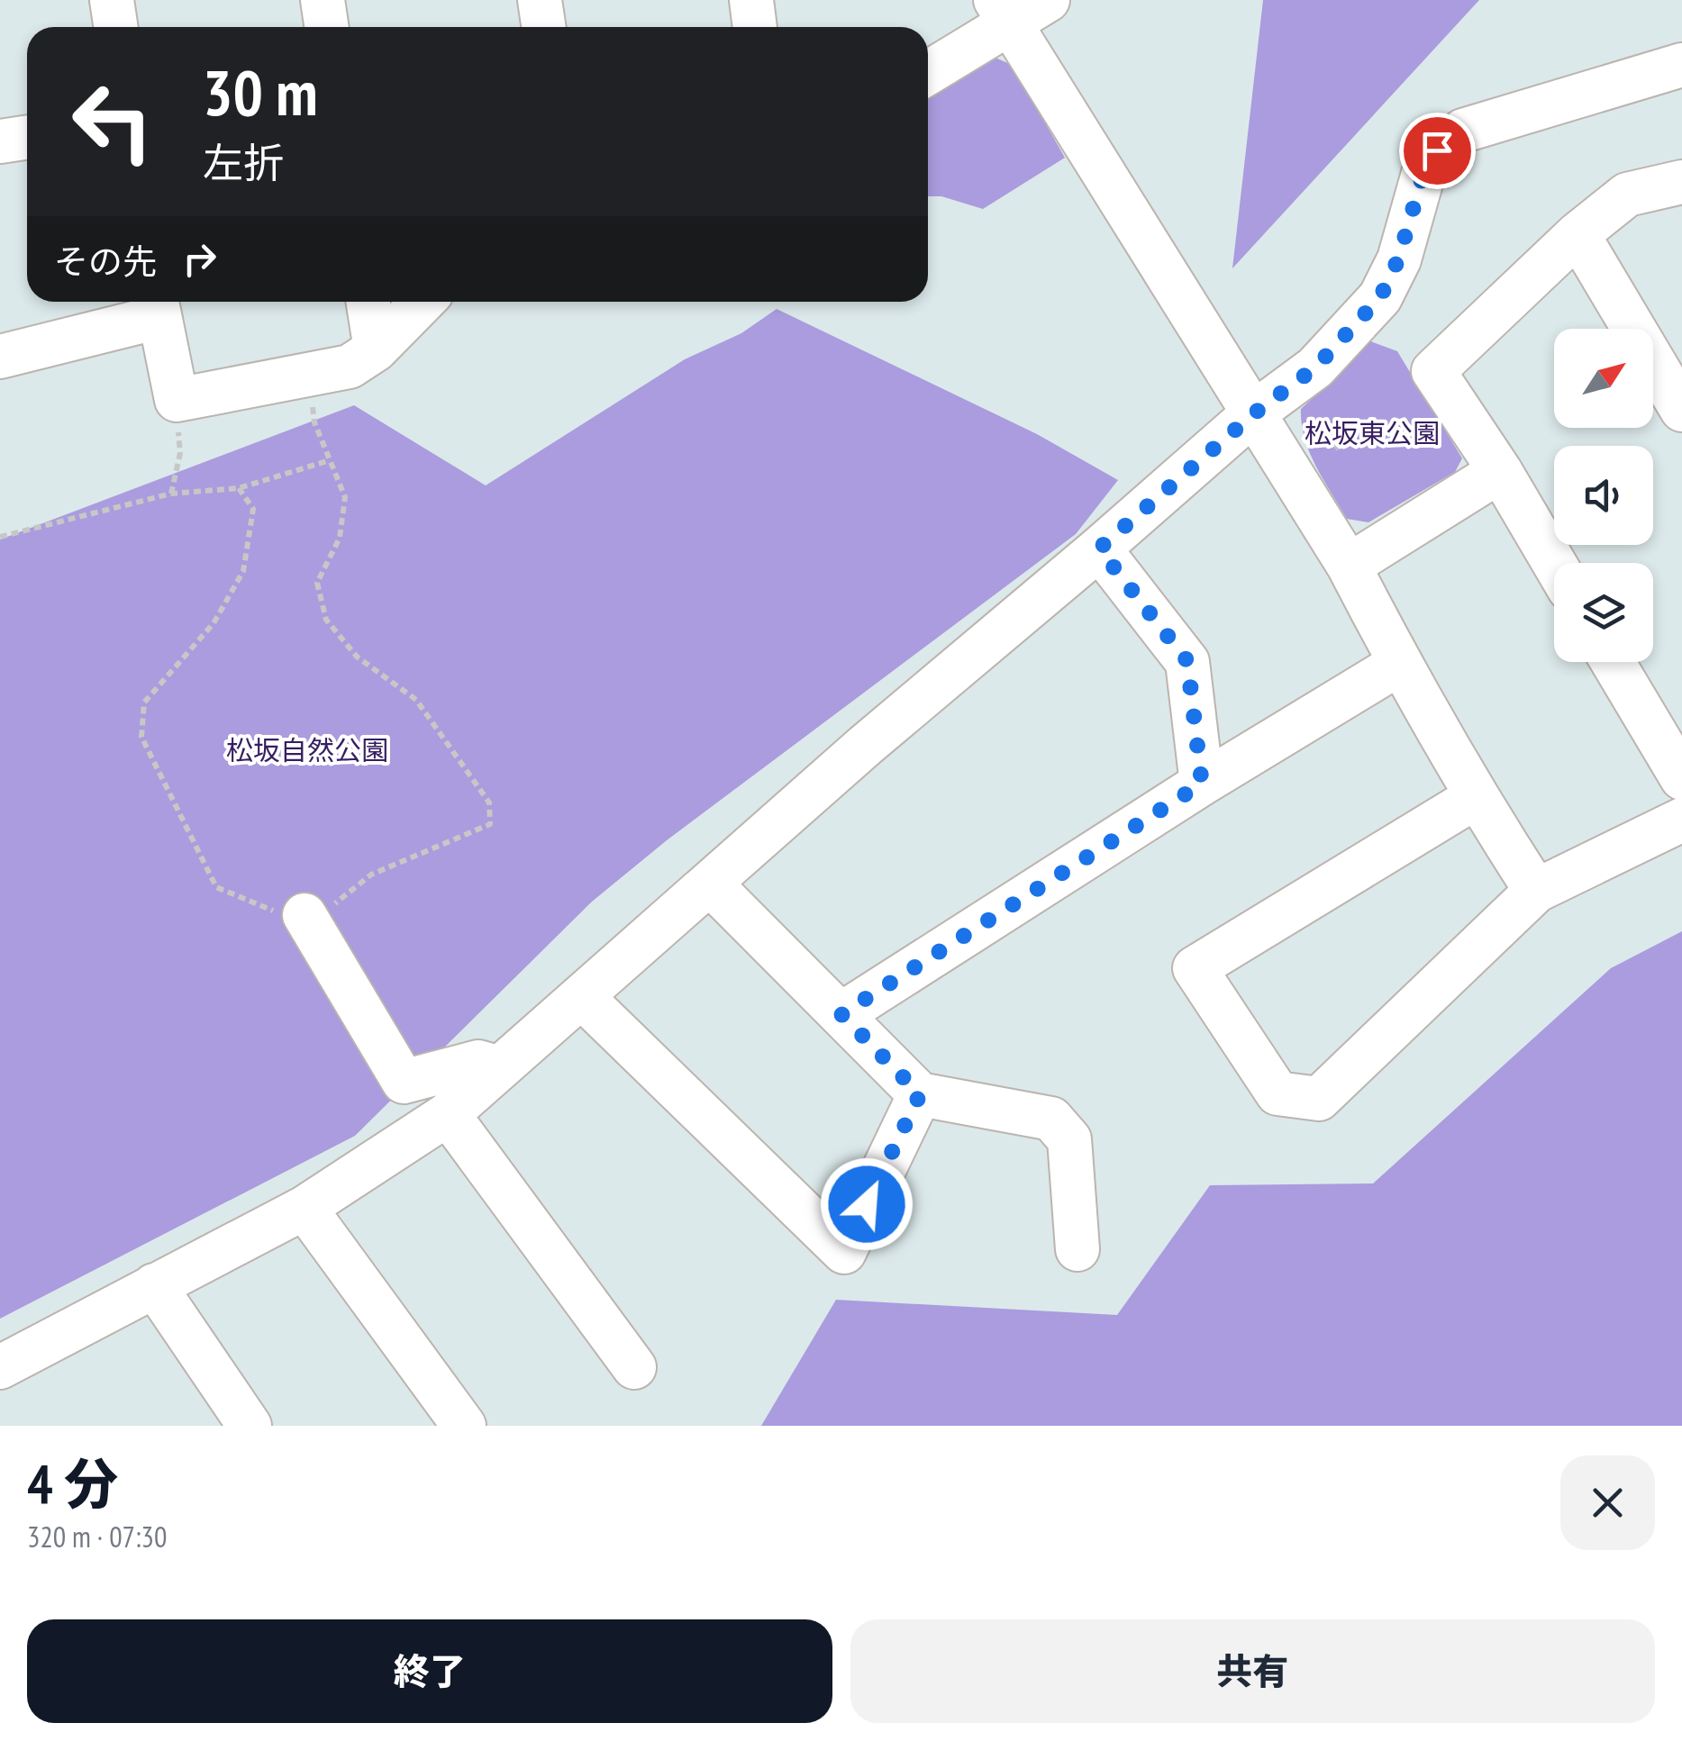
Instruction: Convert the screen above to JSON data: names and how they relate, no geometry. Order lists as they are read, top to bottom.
{
  "parks": ["松坂東公園", "松坂自然公園"],
  "north": "top right",
  "page": {
    "turn": ["30 m", "左折"],
    "then": "その先",
    "heading": ["4 分", "320 m · 07:30"],
    "buttons": ["終了", "共有"]
  }
}
